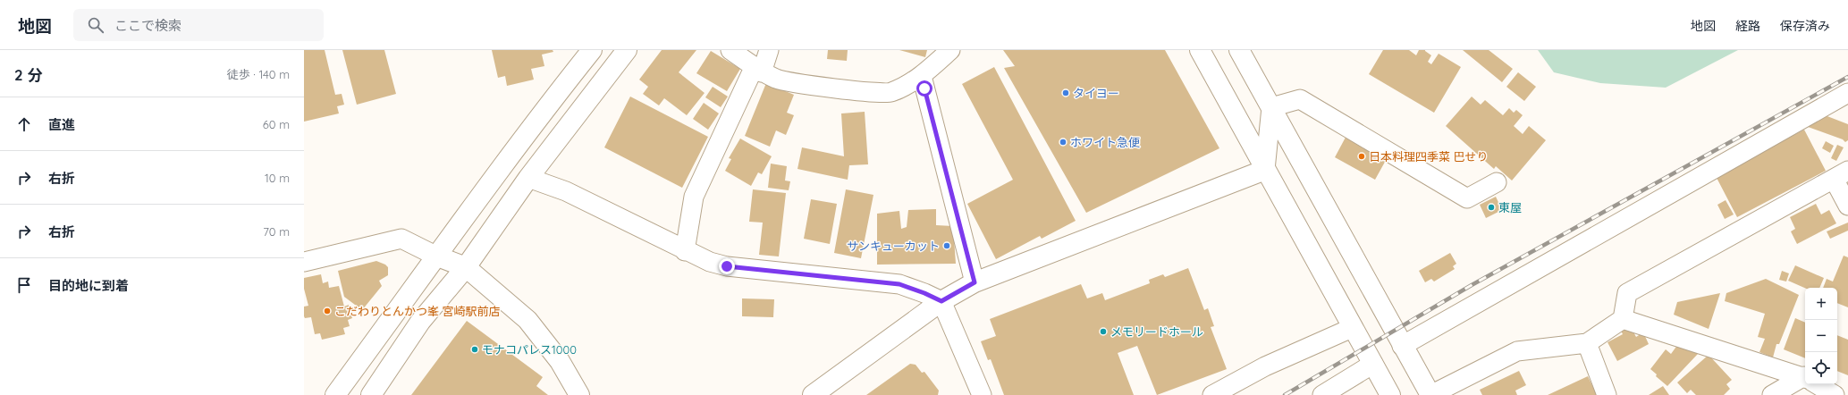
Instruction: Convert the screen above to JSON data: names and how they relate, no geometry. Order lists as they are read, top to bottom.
{
  "places": [
    "タイヨー",
    "ホワイト急便",
    "日本料理四季菜 巴せり",
    "東屋",
    "サンキューカット",
    "こだわりとんかつ峯 宮崎駅前店",
    "メモリードホール",
    "モナコパレス1000"
  ],
  "page": {
    "header": "地図",
    "search": "ここで検索",
    "nav": ["地図", "経路", "保存済み"],
    "heading": ["2 分", "徒歩 · 140 m"],
    "list": [
      ["直進", "60 m"],
      ["右折", "10 m"],
      ["右折", "70 m"],
      "目的地に到着"
    ],
    "map_buttons": ["+", "−"]
  }
}
